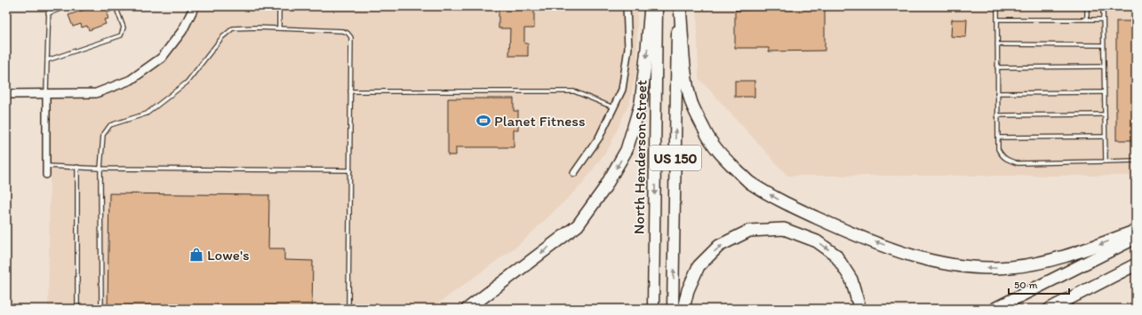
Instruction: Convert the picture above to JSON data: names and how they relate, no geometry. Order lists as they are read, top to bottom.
{
  "streets": {
    "main road": ["North Henderson Street", "US 150"]
  },
  "places": {
    "sports": ["Planet Fitness"],
    "shop": ["Lowe's"]
  },
  "scale_bar": "50 m"
}
